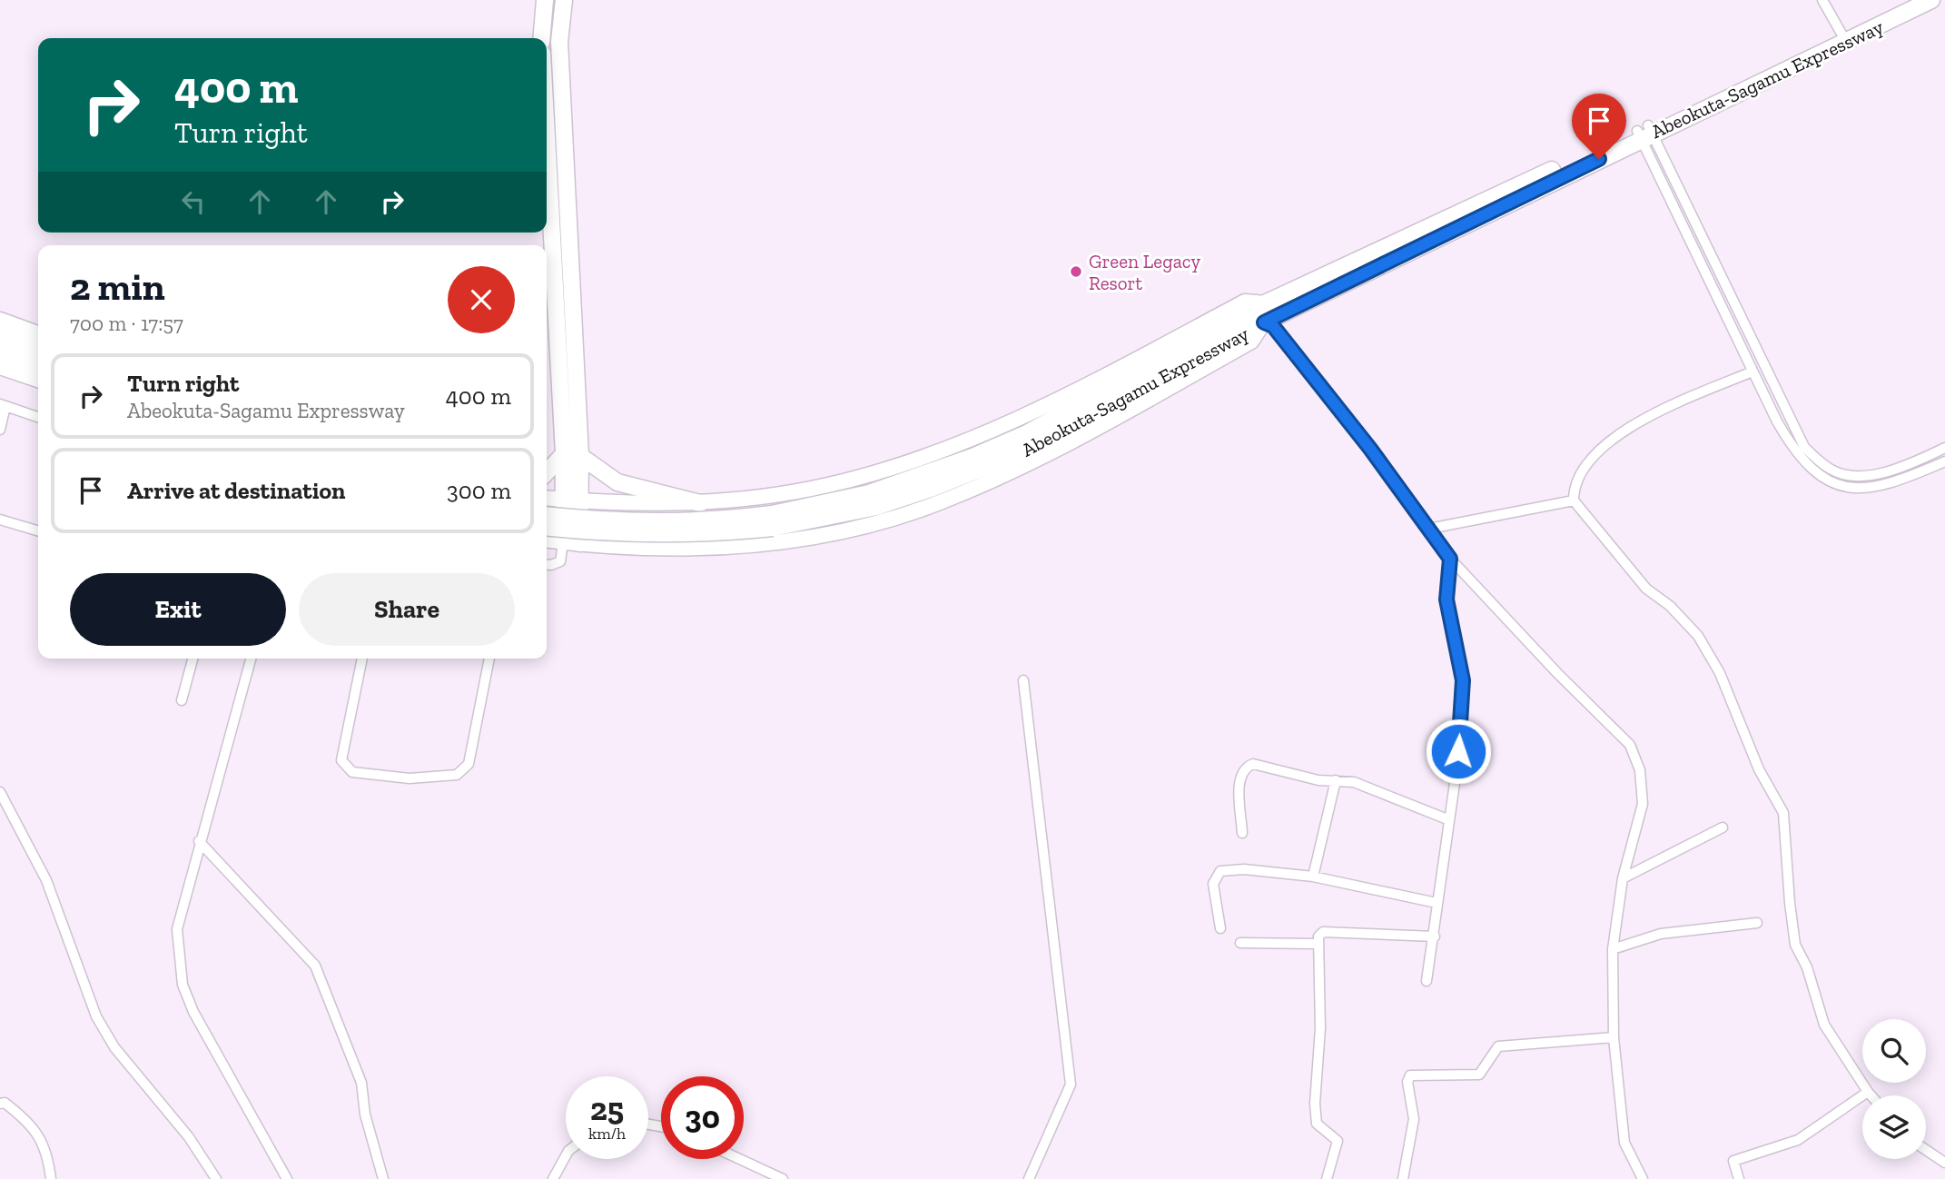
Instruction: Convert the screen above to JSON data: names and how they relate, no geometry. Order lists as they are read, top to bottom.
{
  "streets": {
    "highway": ["Abeokuta-Sagamu Expressway"]
  },
  "places": ["Green Legacy Resort"],
  "page": {
    "turn": ["400 m", "Turn right"],
    "heading": ["2 min", "700 m · 17:57"],
    "list": [
      {
        "name": "Turn right",
        "note": "Abeokuta-Sagamu Expressway",
        "value": "400 m"
      },
      {
        "name": "Arrive at destination",
        "value": "300 m"
      }
    ],
    "buttons": ["Exit", "Share"],
    "speed": "25 km/h",
    "limit": "30"
  }
}
